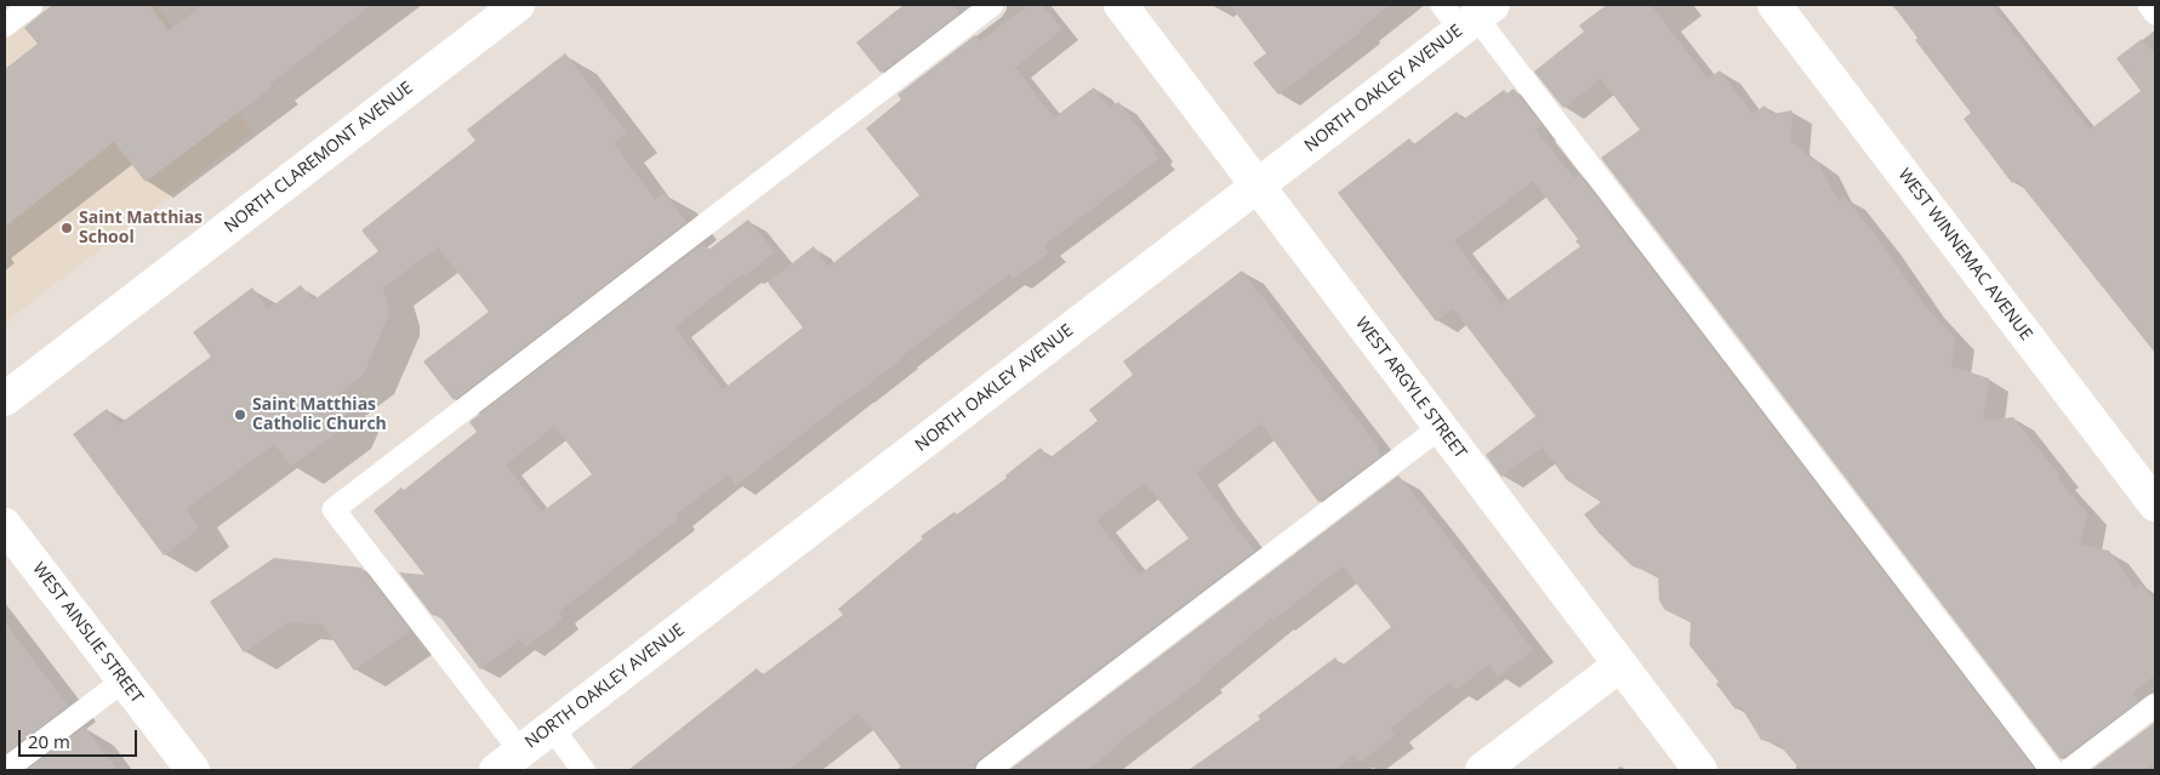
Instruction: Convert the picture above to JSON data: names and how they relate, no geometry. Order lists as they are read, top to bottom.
{
  "streets": {
    "street": [
      "NORTH OAKLEY AVENUE",
      "NORTH CLAREMONT AVENUE",
      "WEST WINNEMAC AVENUE",
      "WEST ARGYLE STREET",
      "WEST AINSLIE STREET"
    ]
  },
  "crossings": [
    ["NORTH OAKLEY AVENUE", "WEST ARGYLE STREET"]
  ],
  "places": ["Saint Matthias School", "Saint Matthias Catholic Church"],
  "scale_bar": "20 m"
}
